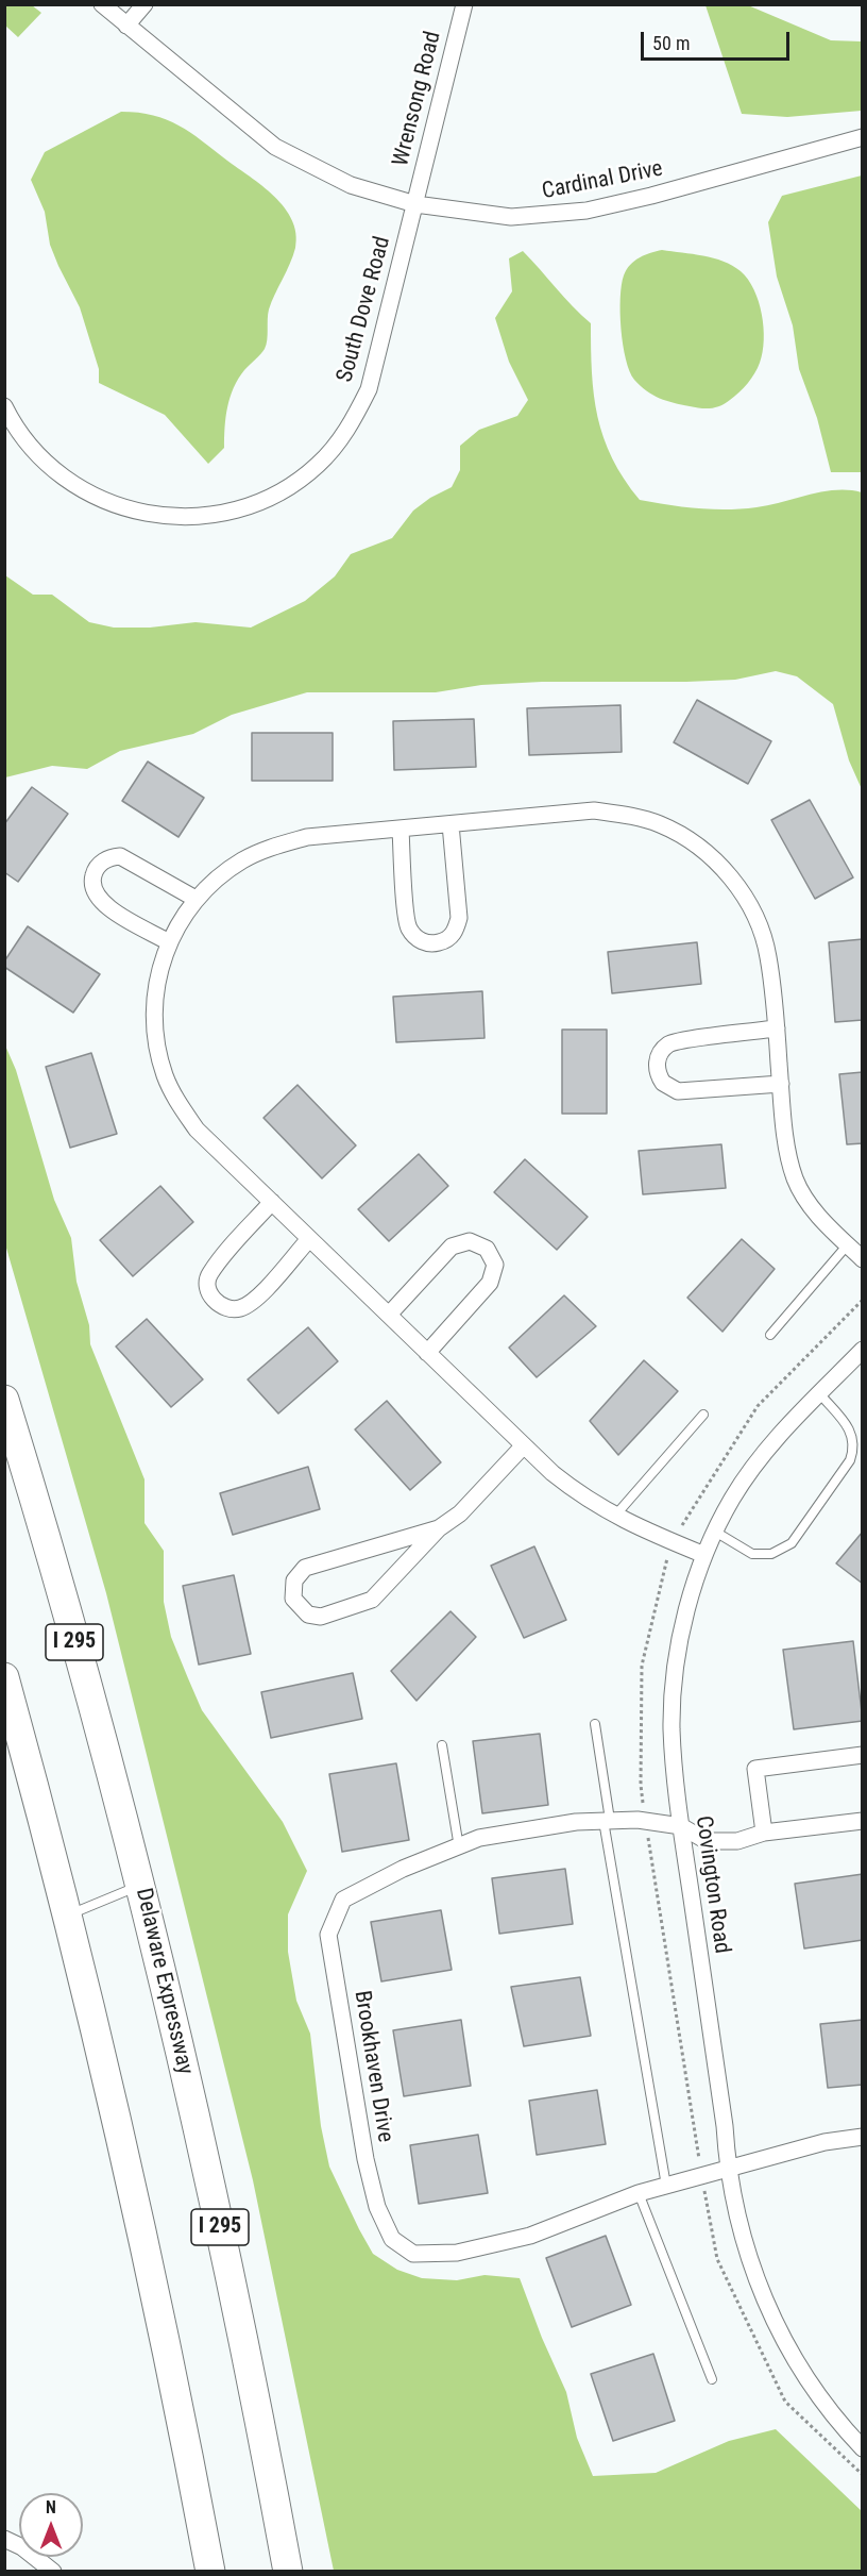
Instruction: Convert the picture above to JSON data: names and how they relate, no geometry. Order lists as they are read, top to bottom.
{
  "streets": {
    "highway": ["I 295", "Delaware Expressway"],
    "street": [
      "Wrensong Road",
      "Cardinal Drive",
      "South Dove Road",
      "Covington Road",
      "Brookhaven Drive"
    ]
  },
  "crossings": [
    ["Wrensong Road", "Cardinal Drive"],
    ["Wrensong Road", "South Dove Road"],
    ["Cardinal Drive", "South Dove Road"],
    ["Covington Road", "Brookhaven Drive"]
  ],
  "scale_bar": "50 m",
  "north": "top"
}
